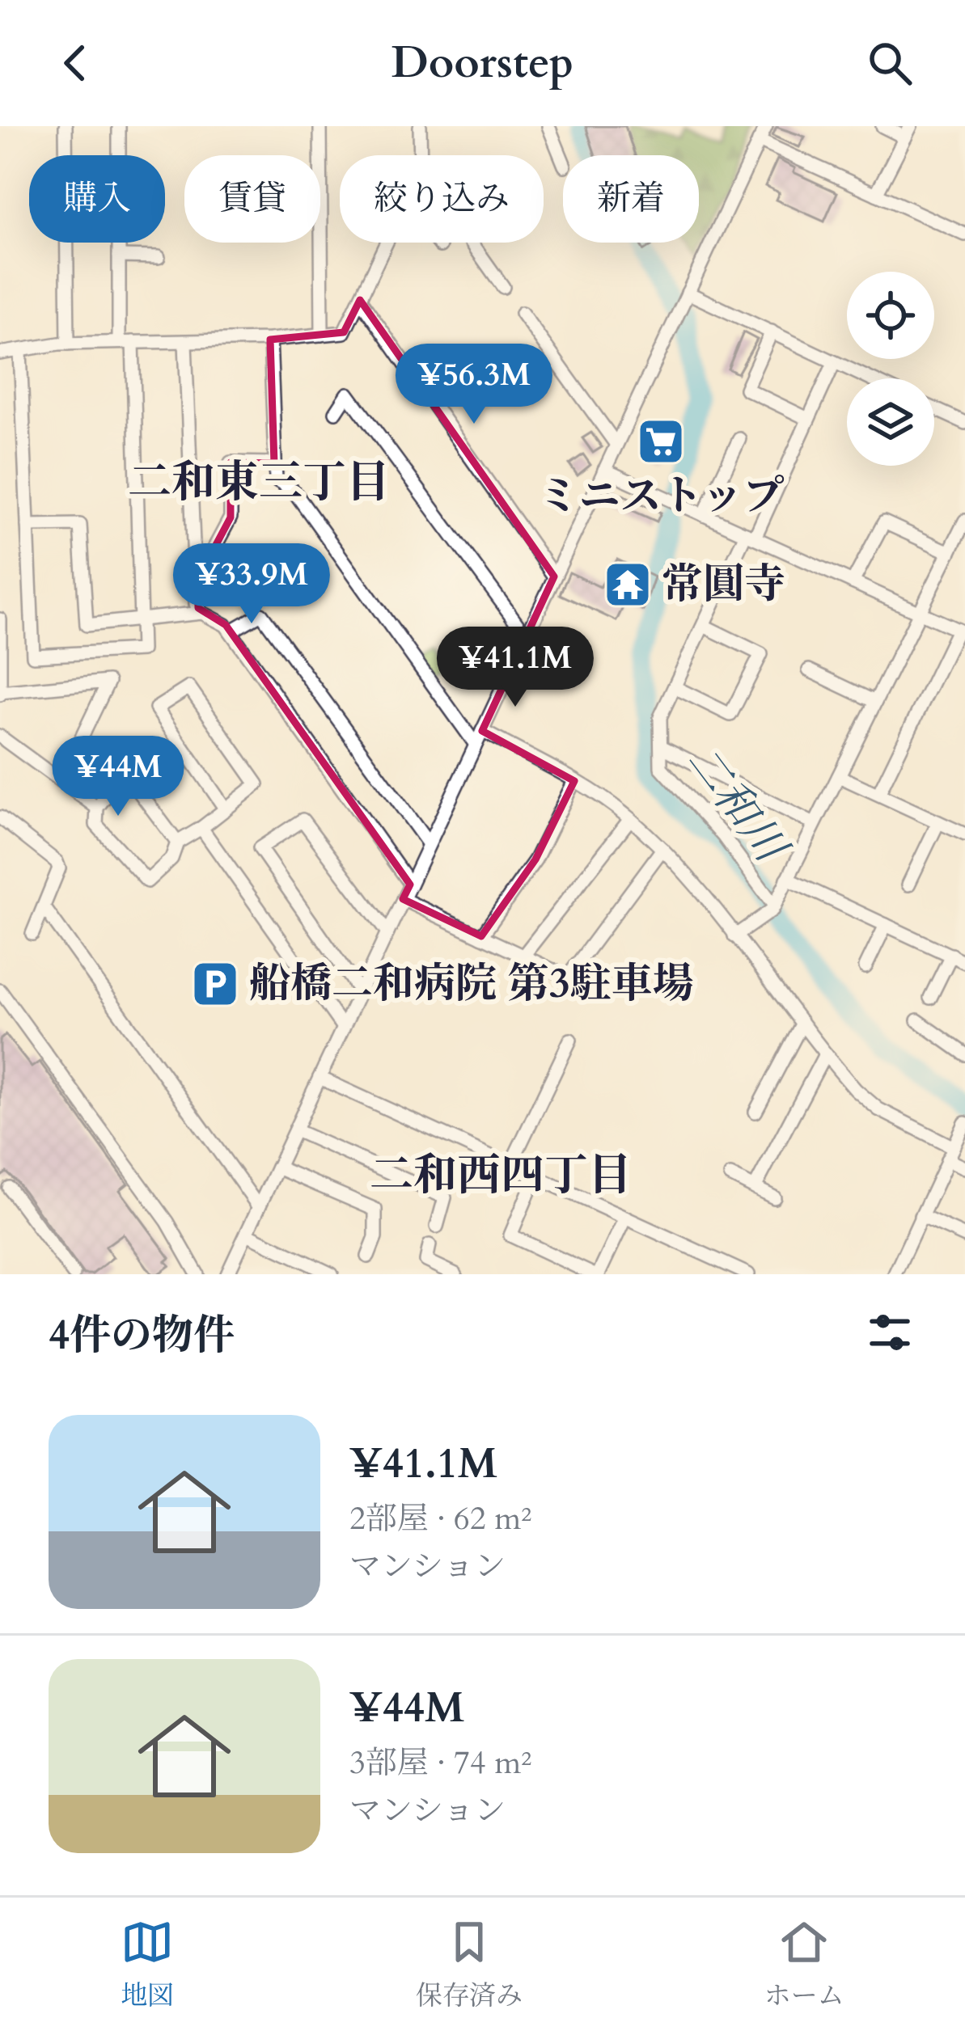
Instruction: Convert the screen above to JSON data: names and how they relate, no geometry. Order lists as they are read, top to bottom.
{
  "districts": ["二和東三丁目", "二和西四丁目"],
  "water": ["二和川"],
  "places": {
    "supermarket": ["ミニストップ"],
    "temple": ["常圓寺"],
    "parking": ["船橋二和病院 第3駐車場"]
  },
  "page": {
    "header": "Doorstep",
    "chip": [
      "購入",
      "賃貸",
      "絞り込み",
      "新着"
    ],
    "price": [
      "¥56.3M",
      "¥33.9M",
      "¥41.1M",
      "¥44M"
    ],
    "heading": "4件の物件",
    "list": [
      {
        "name": "¥41.1M",
        "note": "2部屋 · 62 m² · マンション"
      },
      {
        "name": "¥44M",
        "note": "3部屋 · 74 m² · マンション"
      }
    ],
    "tabs": ["地図", "保存済み", "ホーム"]
  }
}
